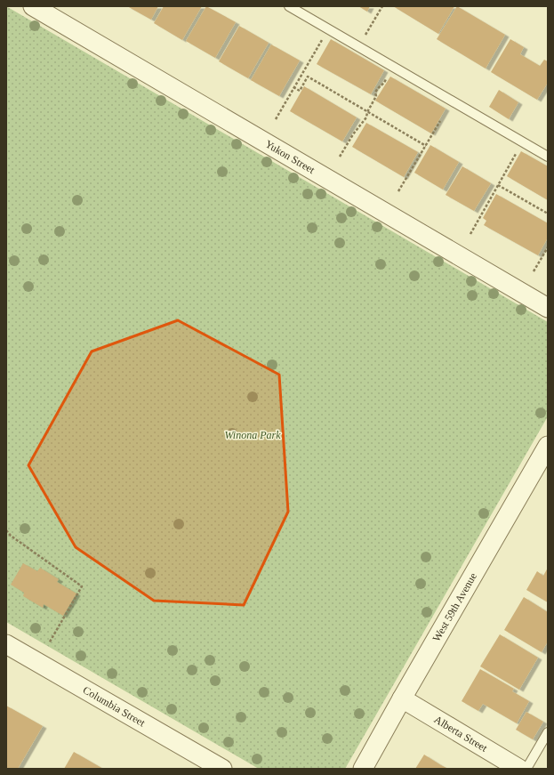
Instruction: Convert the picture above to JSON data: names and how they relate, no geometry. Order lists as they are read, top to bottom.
{
  "streets": {
    "street": [
      "Yukon Street",
      "West 59th Avenue",
      "Columbia Street",
      "Alberta Street"
    ]
  },
  "crossings": [
    ["West 59th Avenue", "Alberta Street"]
  ],
  "parks": ["Winona Park"]
}
